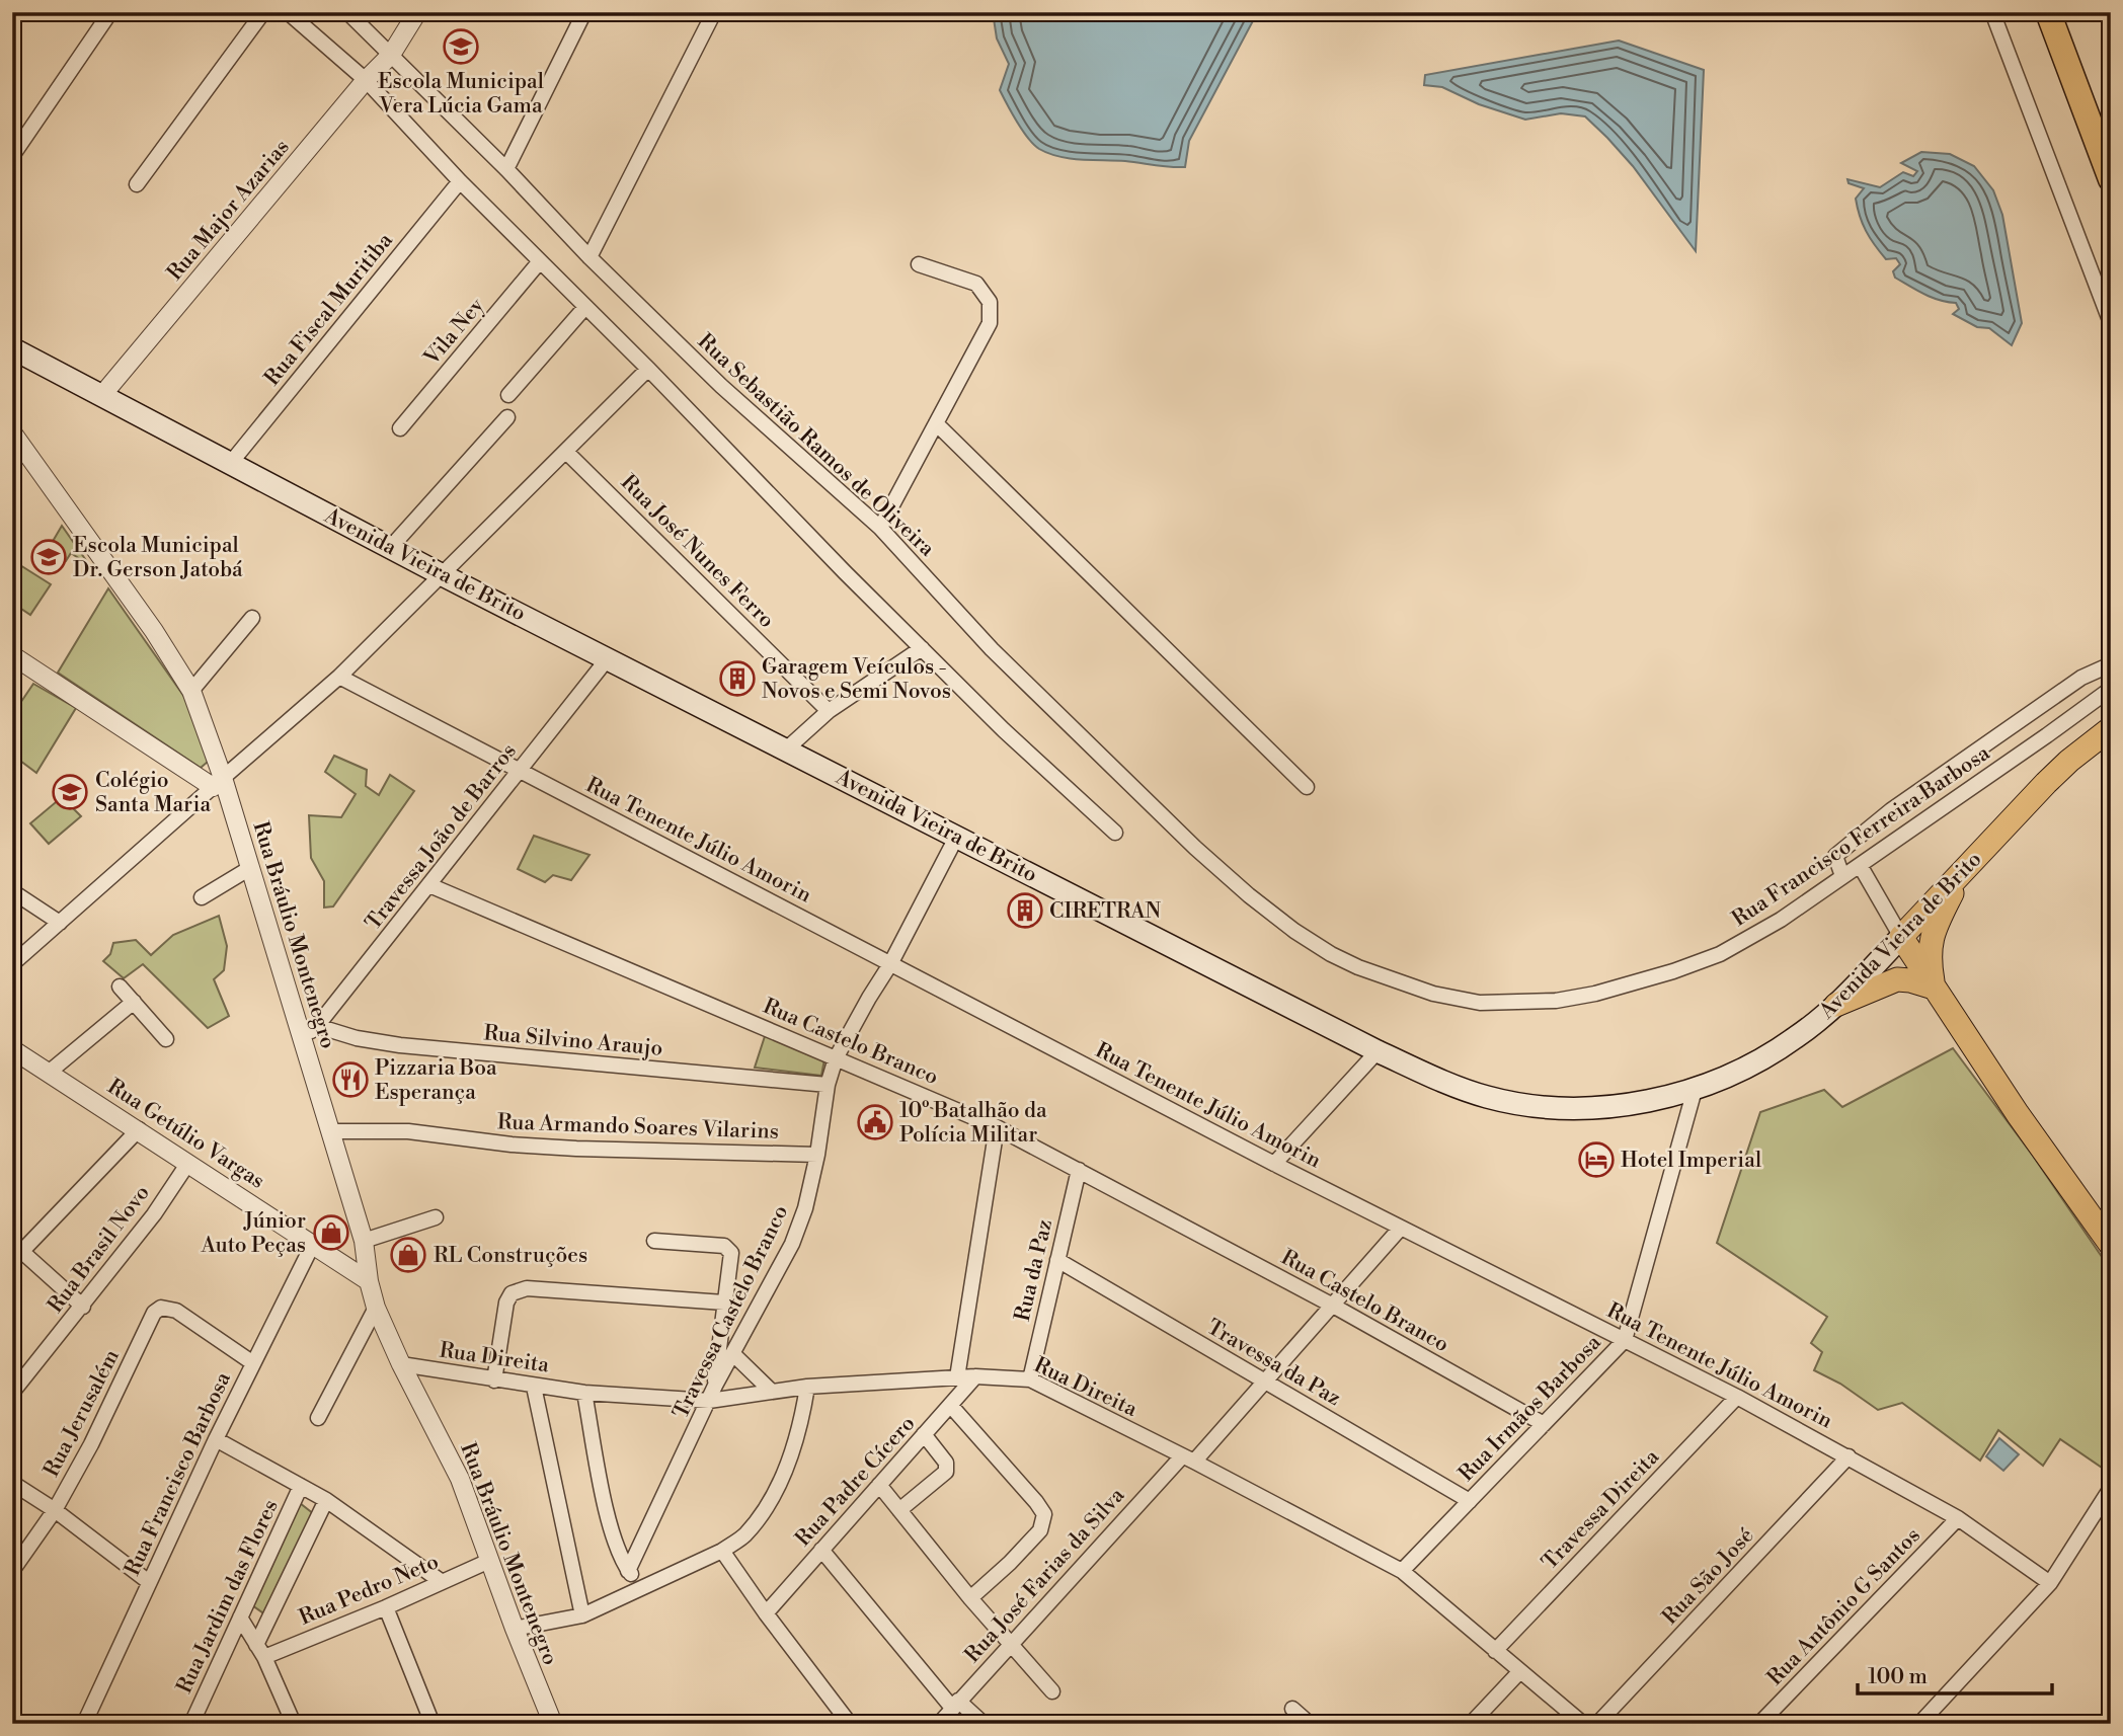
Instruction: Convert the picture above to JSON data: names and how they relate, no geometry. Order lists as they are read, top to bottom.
{
  "streets": {
    "main road": ["Avenida Vieira de Brito"],
    "street": [
      "Rua Major Azarias",
      "Rua Fiscal Muritiba",
      "Vila Ney",
      "Rua Sebastião Ramos de Oliveira",
      "Rua José Nunes Ferro",
      "Rua Francisco Ferreira Barbosa",
      "Travessa João de Barros",
      "Rua Tenente Júlio Amorin",
      "Rua Bráulio Montenegro",
      "Rua Silvino Araujo",
      "Rua Castelo Branco",
      "Rua Armando Soares Vilarins",
      "Rua Getúlio Vargas",
      "Rua Brasil Novo",
      "Rua da Paz",
      "Travessa Castelo Branco",
      "Rua Direita",
      "Travessa da Paz",
      "Rua Irmãos Barbosa",
      "Rua Jerusalém",
      "Rua Francisco Barbosa",
      "Rua Padre Cícero",
      "Travessa Direita",
      "Rua José Farias da Silva",
      "Rua São José",
      "Rua Pedro Neto",
      "Rua Jardim das Flores",
      "Rua Antônio G Santos"
    ]
  },
  "crossings": [
    ["Rua Major Azarias", "Rua Sebastião Ramos de Oliveira"],
    ["Rua Major Azarias", "Avenida Vieira de Brito"],
    ["Rua Fiscal Muritiba", "Avenida Vieira de Brito"],
    ["Rua Sebastião Ramos de Oliveira", "Rua Francisco Ferreira Barbosa"],
    ["Avenida Vieira de Brito", "Travessa João de Barros"],
    ["Avenida Vieira de Brito", "Travessa Castelo Branco"],
    ["Avenida Vieira de Brito", "Rua Irmãos Barbosa"],
    ["Travessa João de Barros", "Rua Tenente Júlio Amorin"],
    ["Travessa João de Barros", "Rua Bráulio Montenegro"],
    ["Travessa João de Barros", "Rua Silvino Araujo"],
    ["Travessa João de Barros", "Rua Castelo Branco"],
    ["Rua Tenente Júlio Amorin", "Travessa Castelo Branco"],
    ["Rua Tenente Júlio Amorin", "Rua Irmãos Barbosa"],
    ["Rua Tenente Júlio Amorin", "Travessa Direita"],
    ["Rua Tenente Júlio Amorin", "Rua José Farias da Silva"],
    ["Rua Tenente Júlio Amorin", "Rua São José"],
    ["Rua Tenente Júlio Amorin", "Rua Antônio G Santos"],
    ["Rua Bráulio Montenegro", "Rua Armando Soares Vilarins"],
    ["Rua Bráulio Montenegro", "Rua Getúlio Vargas"],
    ["Rua Bráulio Montenegro", "Rua Direita"],
    ["Rua Bráulio Montenegro", "Rua Pedro Neto"],
    ["Rua Silvino Araujo", "Travessa Castelo Branco"],
    ["Rua Castelo Branco", "Rua da Paz"],
    ["Rua Castelo Branco", "Travessa Castelo Branco"],
    ["Rua Castelo Branco", "Rua Irmãos Barbosa"],
    ["Rua Castelo Branco", "Rua José Farias da Silva"],
    ["Rua Armando Soares Vilarins", "Travessa Castelo Branco"],
    ["Rua Getúlio Vargas", "Rua Brasil Novo"],
    ["Rua Getúlio Vargas", "Rua Francisco Barbosa"],
    ["Rua da Paz", "Rua Direita"],
    ["Rua da Paz", "Travessa da Paz"],
    ["Travessa Castelo Branco", "Rua Direita"],
    ["Rua Direita", "Rua Irmãos Barbosa"],
    ["Rua Direita", "Rua Padre Cícero"],
    ["Rua Direita", "Travessa Direita"],
    ["Rua Direita", "Rua José Farias da Silva"],
    ["Travessa da Paz", "Rua Irmãos Barbosa"],
    ["Travessa da Paz", "Rua José Farias da Silva"],
    ["Rua Jerusalém", "Rua Francisco Barbosa"]
  ],
  "places": {
    "school or university": ["Escola Municipal Vera Lúcia Gama", "Escola Municipal Dr. Gerson Jatobá", "Colégio Santa Maria"],
    "building": ["Garagem Veículos - Novos e Semi Novos", "CIRETRAN"],
    "restaurant": ["Pizzaria Boa Esperança"],
    "public building": ["10º Batalhão da Polícia Militar"],
    "hotel": ["Hotel Imperial"],
    "shop": ["Júnior Auto Peças", "RL Construções"]
  },
  "scale_bar": "100 m"
}
